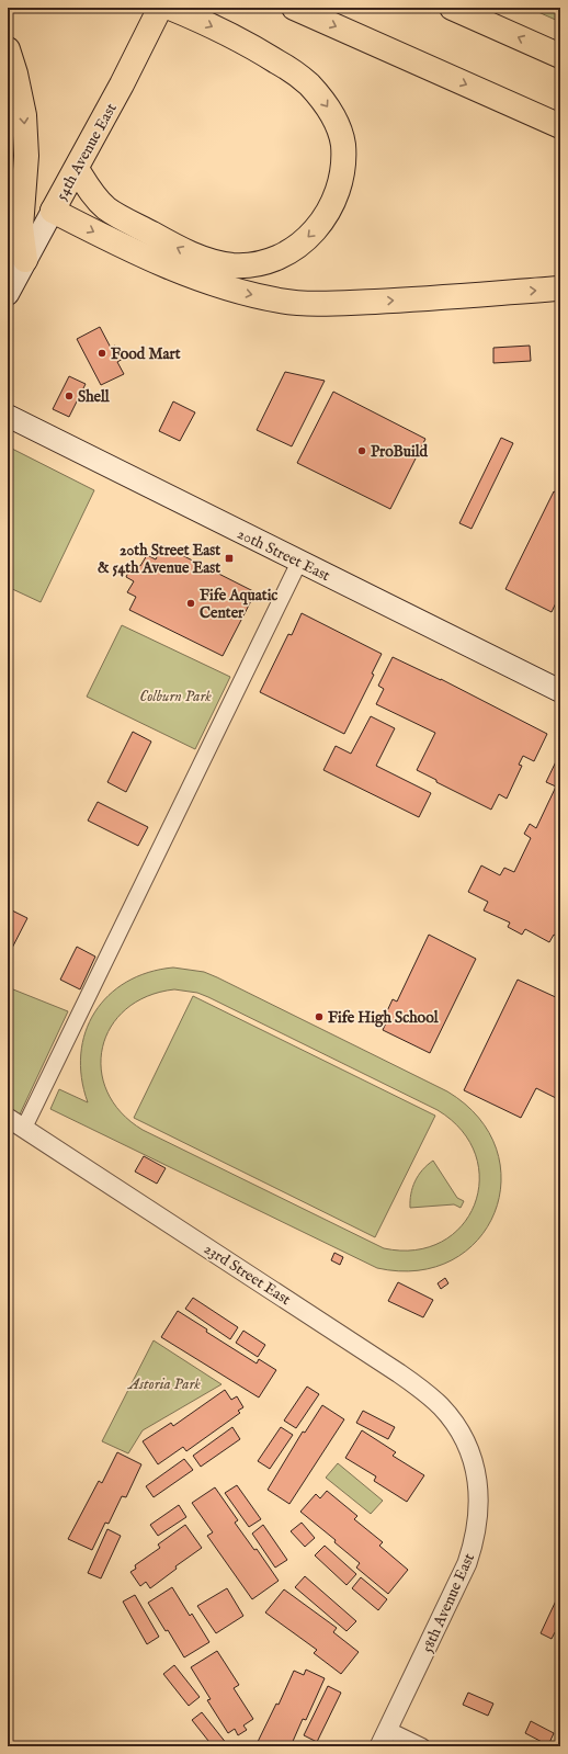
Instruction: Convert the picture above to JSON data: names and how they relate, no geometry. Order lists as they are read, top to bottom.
{
  "streets": {
    "main road": ["54th Avenue East", "20th Street East"],
    "street": ["23rd Street East", "58th Avenue East"]
  },
  "crossings": [
    ["23rd Street East", "58th Avenue East"]
  ],
  "parks": ["Colburn Park", "Astoria Park"],
  "places": {
    "other": [
      "Food Mart",
      "Shell",
      "ProBuild",
      "Fife Aquatic Center",
      "Fife High School"
    ],
    "transit": ["20th Street East & 54th Avenue East"]
  }
}
